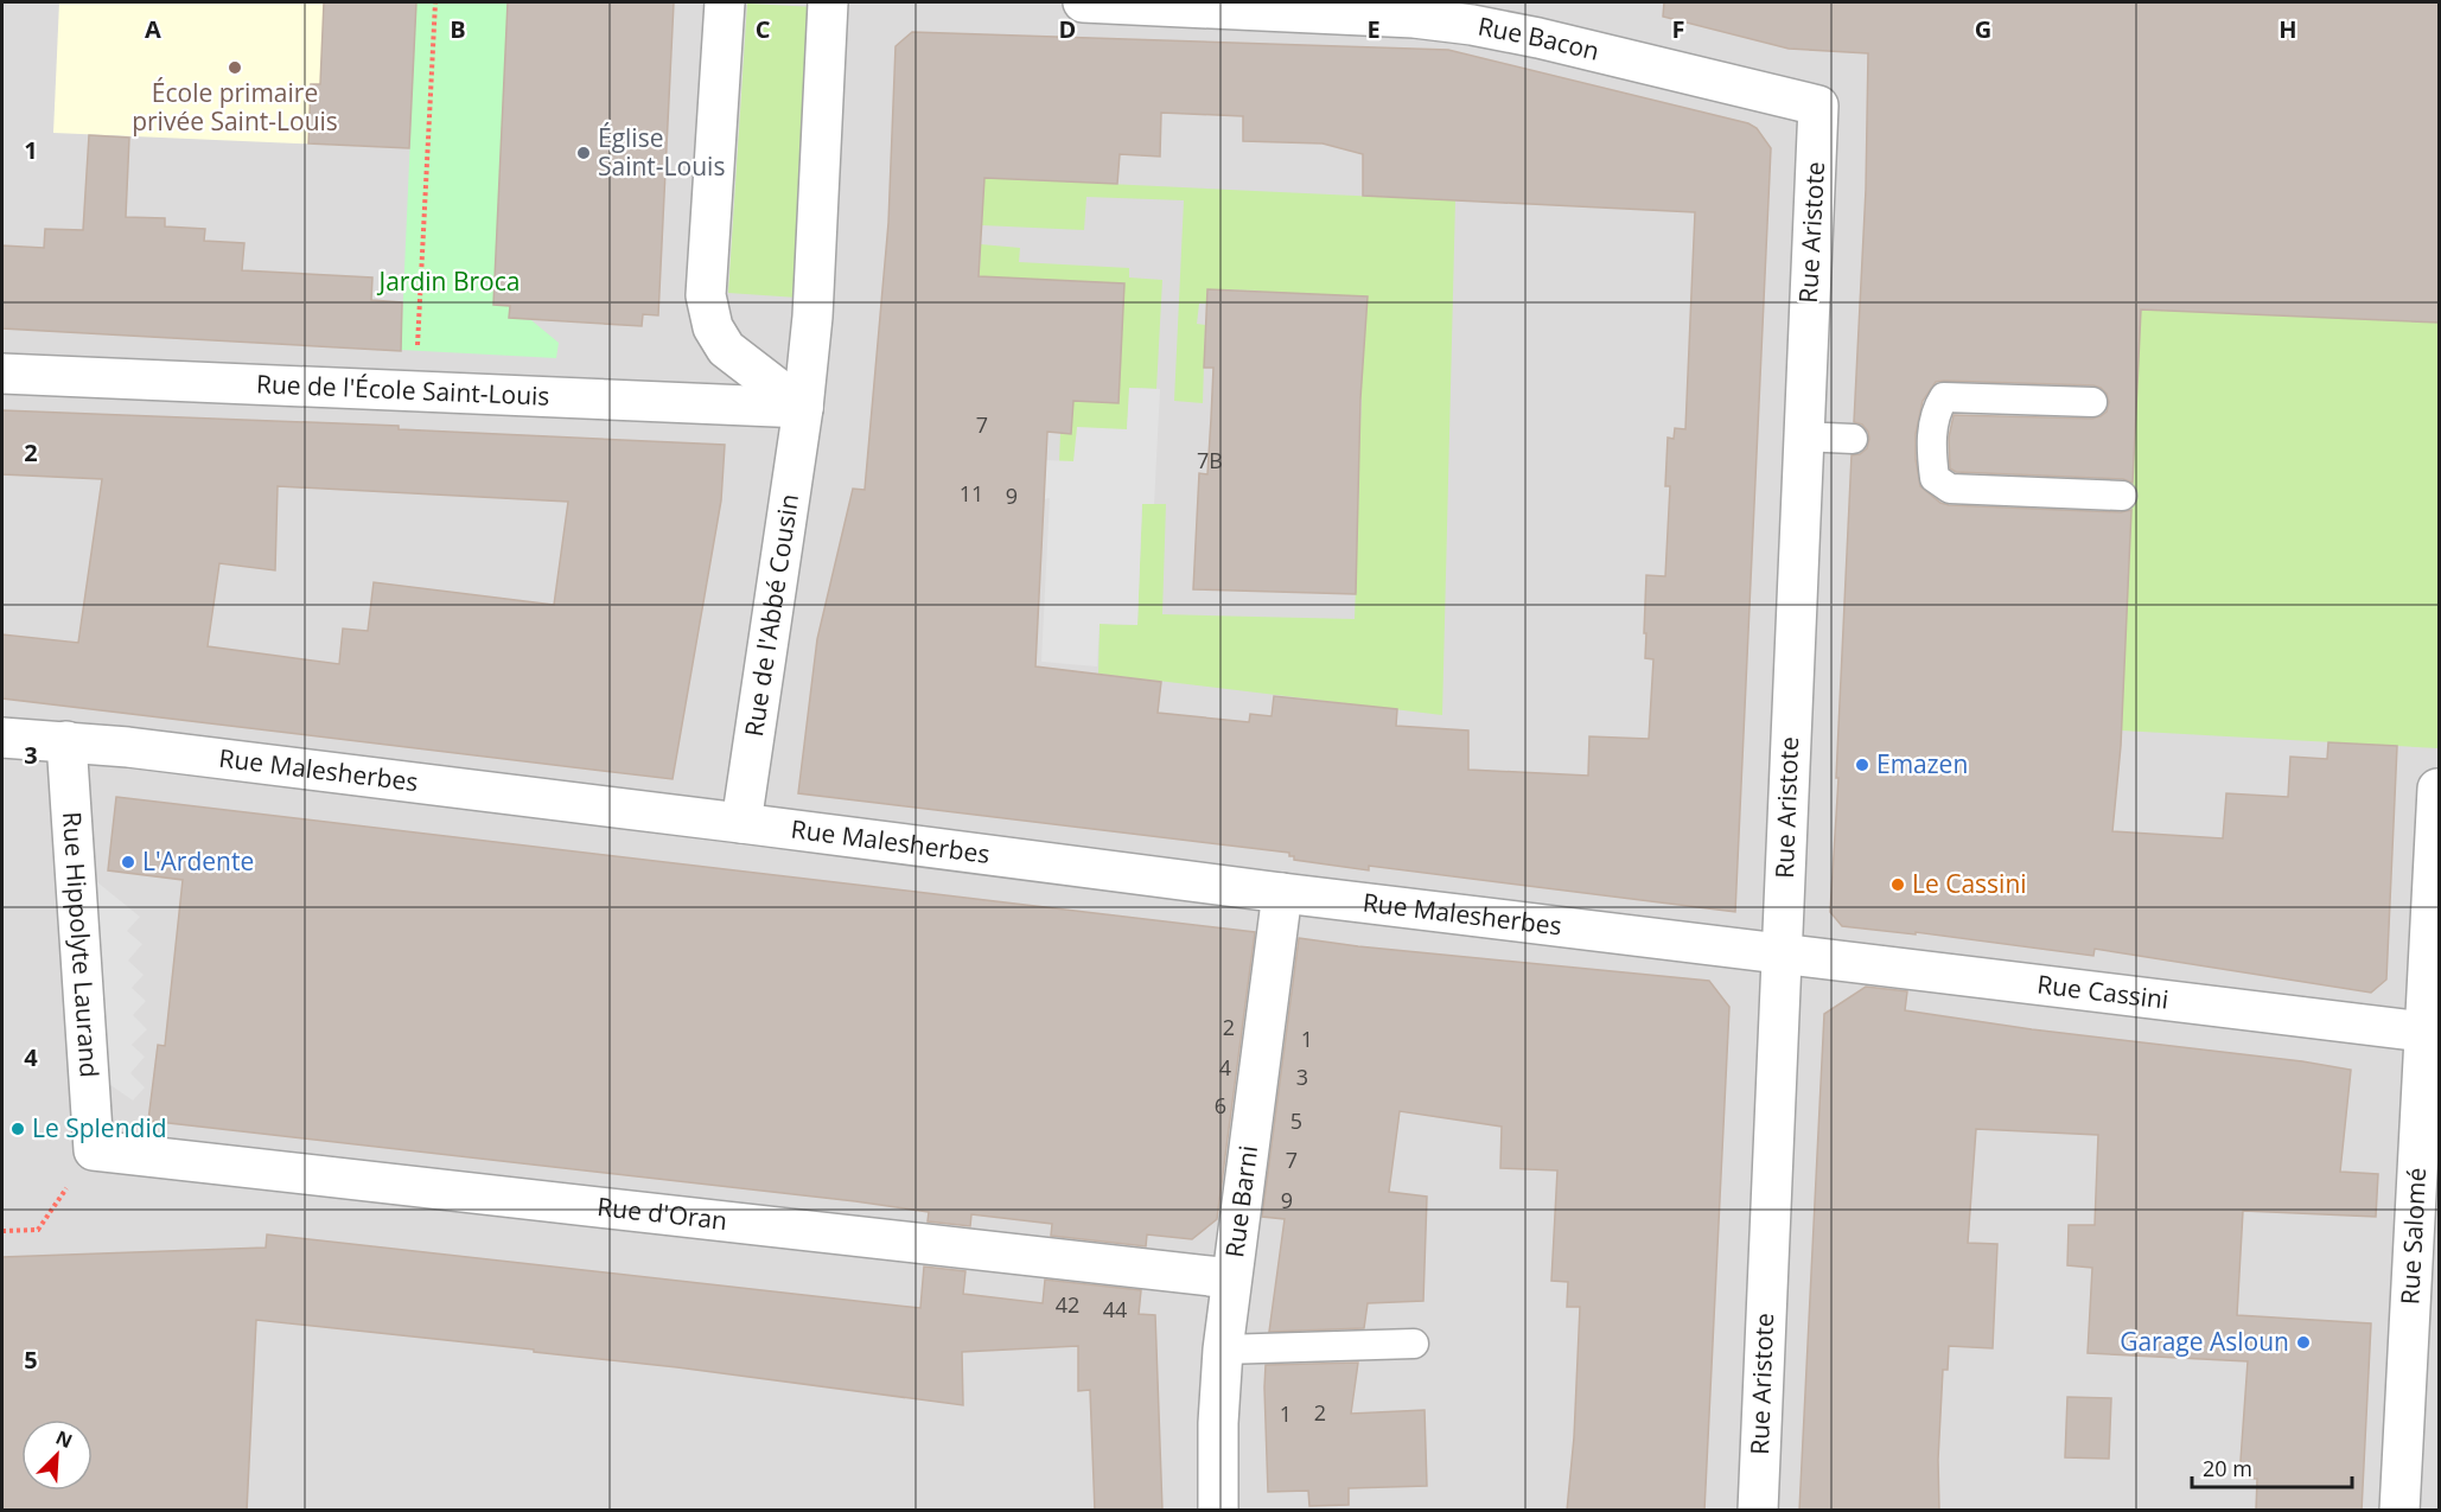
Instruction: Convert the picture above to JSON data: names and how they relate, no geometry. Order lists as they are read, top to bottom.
{
  "streets": {
    "street": [
      "Rue Bacon",
      "Rue Aristote",
      "Rue de l'École Saint-Louis",
      "Rue de l'Abbé Cousin",
      "Rue Malesherbes",
      "Rue Hippolyte Laurand",
      "Rue Cassini",
      "Rue Barni",
      "Rue d'Oran",
      "Rue Salomé"
    ]
  },
  "crossings": [
    ["Rue Bacon", "Rue Aristote"],
    ["Rue Aristote", "Rue Malesherbes"],
    ["Rue Aristote", "Rue Cassini"],
    ["Rue de l'École Saint-Louis", "Rue de l'Abbé Cousin"],
    ["Rue de l'Abbé Cousin", "Rue Malesherbes"],
    ["Rue Malesherbes", "Rue Hippolyte Laurand"],
    ["Rue Malesherbes", "Rue Cassini"],
    ["Rue Malesherbes", "Rue Barni"],
    ["Rue Hippolyte Laurand", "Rue d'Oran"],
    ["Rue Cassini", "Rue Salomé"],
    ["Rue Barni", "Rue d'Oran"]
  ],
  "parks": ["Jardin Broca"],
  "places": [
    "École primaire privée Saint-Louis",
    "Église Saint-Louis",
    "Emazen",
    "L'Ardente",
    "Le Cassini",
    "Le Splendid",
    "Garage Asloun"
  ],
  "house_numbers": [
    "7",
    "7B",
    "11",
    "9",
    "2",
    "1",
    "4",
    "3",
    "6",
    "5",
    "7",
    "9",
    "42",
    "44",
    "2",
    "1"
  ],
  "scale_bar": "20 m",
  "north": "top right",
  "grid": {
    "columns": [
      "A",
      "B",
      "C",
      "D",
      "E",
      "F",
      "G",
      "H"
    ],
    "rows": [
      "1",
      "2",
      "3",
      "4",
      "5"
    ]
  }
}
